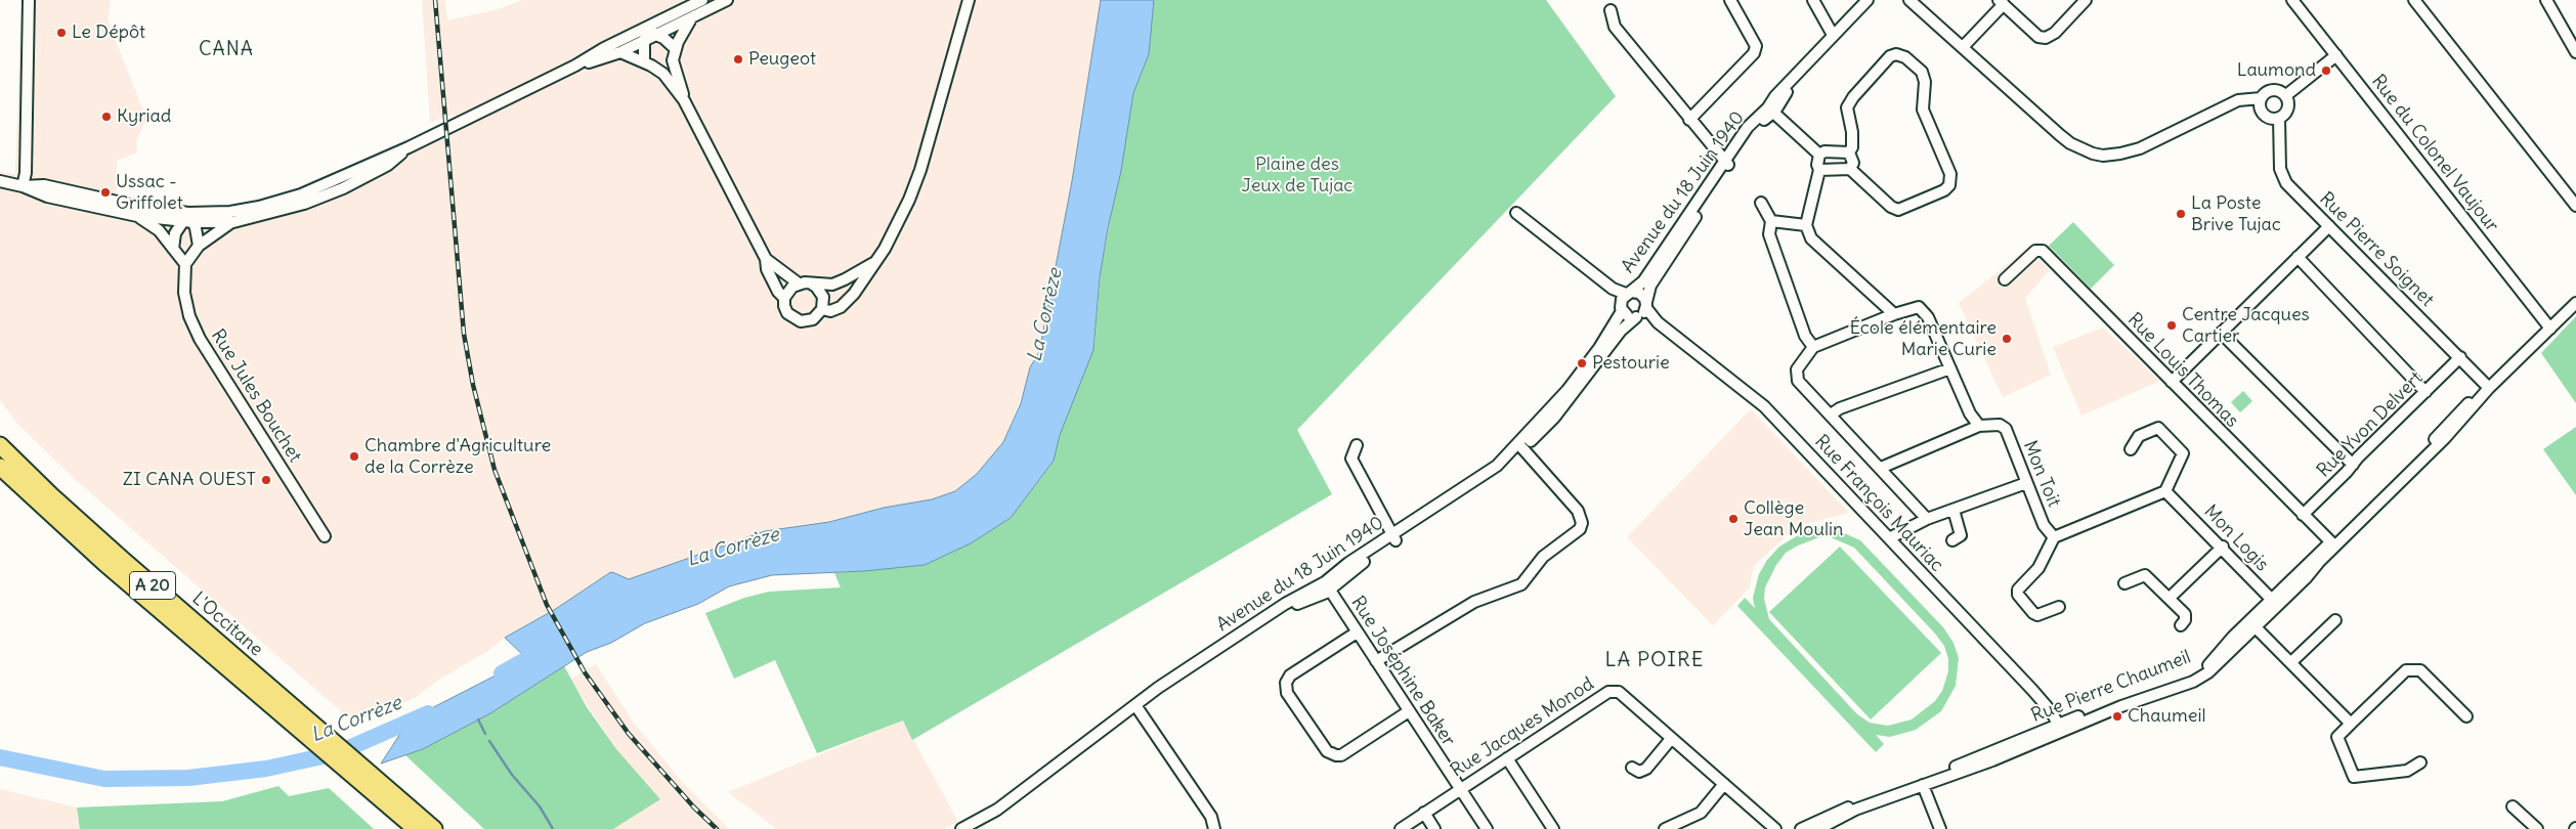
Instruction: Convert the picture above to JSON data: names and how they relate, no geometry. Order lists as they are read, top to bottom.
{
  "streets": {
    "highway": ["A 20", "L'Occitane"],
    "street": [
      "Rue du Colonel Vaujour",
      "Avenue du 18 Juin 1940",
      "Rue Pierre Soignet",
      "Rue Louis Thomas",
      "Rue Jules Bouchet",
      "Rue Yvon Delvert",
      "Mon Toit",
      "Rue François Mauriac",
      "Mon Logis",
      "Rue Joséphine Baker",
      "Rue Pierre Chaumeil",
      "Rue Jacques Monod"
    ]
  },
  "crossings": [
    ["Rue du Colonel Vaujour", "Rue Pierre Chaumeil"],
    ["Avenue du 18 Juin 1940", "Rue François Mauriac"],
    ["Avenue du 18 Juin 1940", "Rue Joséphine Baker"],
    ["Rue Pierre Soignet", "Rue Yvon Delvert"],
    ["Rue Pierre Soignet", "Rue Pierre Chaumeil"],
    ["Rue Louis Thomas", "Rue Yvon Delvert"],
    ["Rue Louis Thomas", "Rue Pierre Chaumeil"],
    ["Rue François Mauriac", "Rue Pierre Chaumeil"],
    ["Mon Logis", "Rue Pierre Chaumeil"],
    ["Rue Joséphine Baker", "Rue Jacques Monod"]
  ],
  "districts": ["CANA", "LA POIRE"],
  "water": ["La Corrèze"],
  "parks": ["Plaine des Jeux de Tujac"],
  "places": [
    "Le Dépôt",
    "Peugeot",
    "Laumond",
    "Kyriad",
    "Ussac - Griffolet",
    "La Poste Brive Tujac",
    "Centre Jacques Cartier",
    "École élémentaire Marie Curie",
    "Pestourie",
    "Chambre d'Agriculture de la Corrèze",
    "ZI CANA OUEST",
    "Collège Jean Moulin",
    "Chaumeil"
  ]
}
